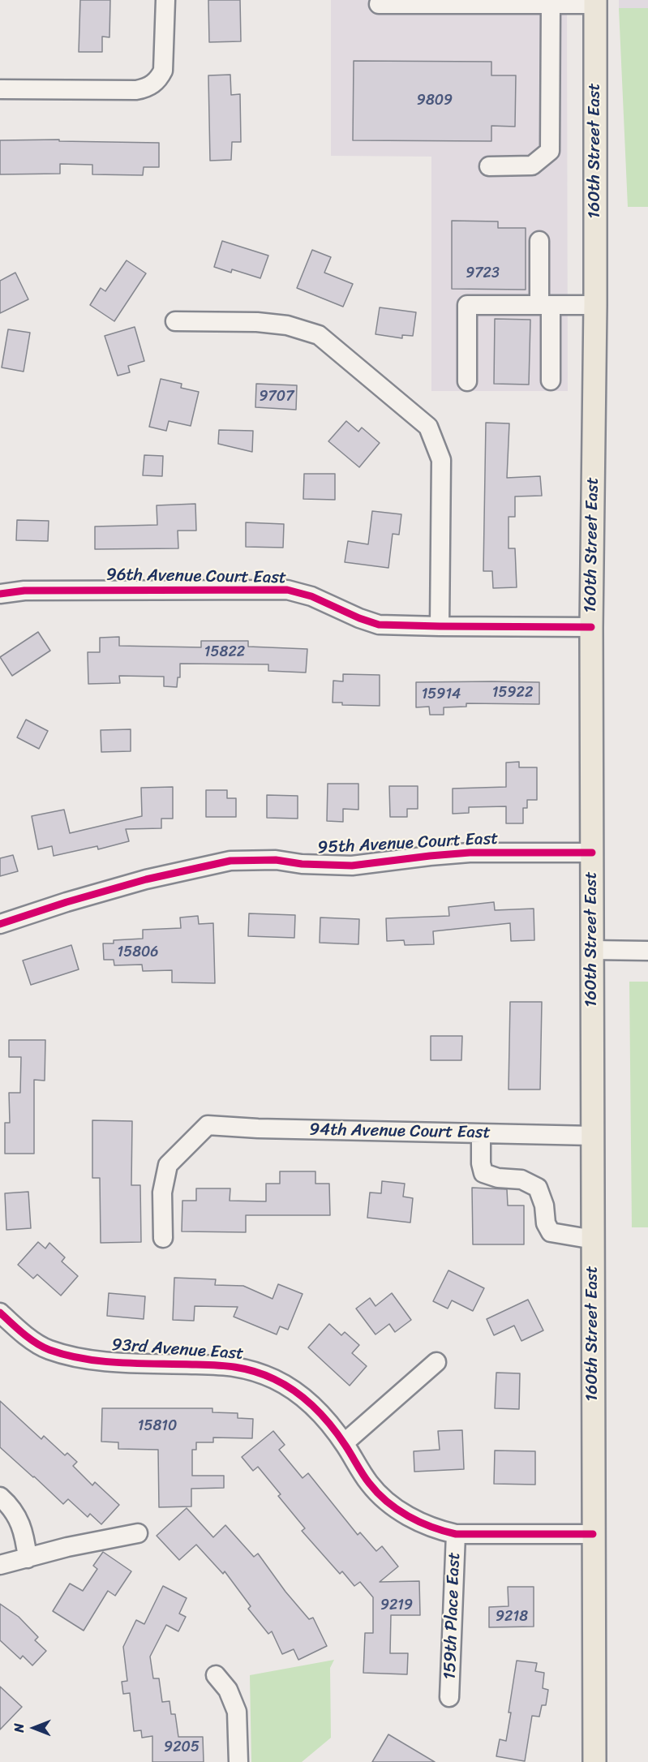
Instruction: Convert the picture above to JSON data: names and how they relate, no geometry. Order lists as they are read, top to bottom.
{
  "streets": {
    "main road": ["160th Street East"],
    "street": [
      "96th Avenue Court East",
      "95th Avenue Court East",
      "94th Avenue Court East",
      "93rd Avenue East",
      "159th Place East"
    ]
  },
  "crossings": [
    ["160th Street East", "96th Avenue Court East"],
    ["160th Street East", "95th Avenue Court East"],
    ["160th Street East", "94th Avenue Court East"],
    ["160th Street East", "93rd Avenue East"],
    ["93rd Avenue East", "159th Place East"]
  ],
  "house_numbers": [
    "9809",
    "9723",
    "9707",
    "15822",
    "15922",
    "15914",
    "15806",
    "15810",
    "9219",
    "9218",
    "9205"
  ],
  "north": "left"
}
